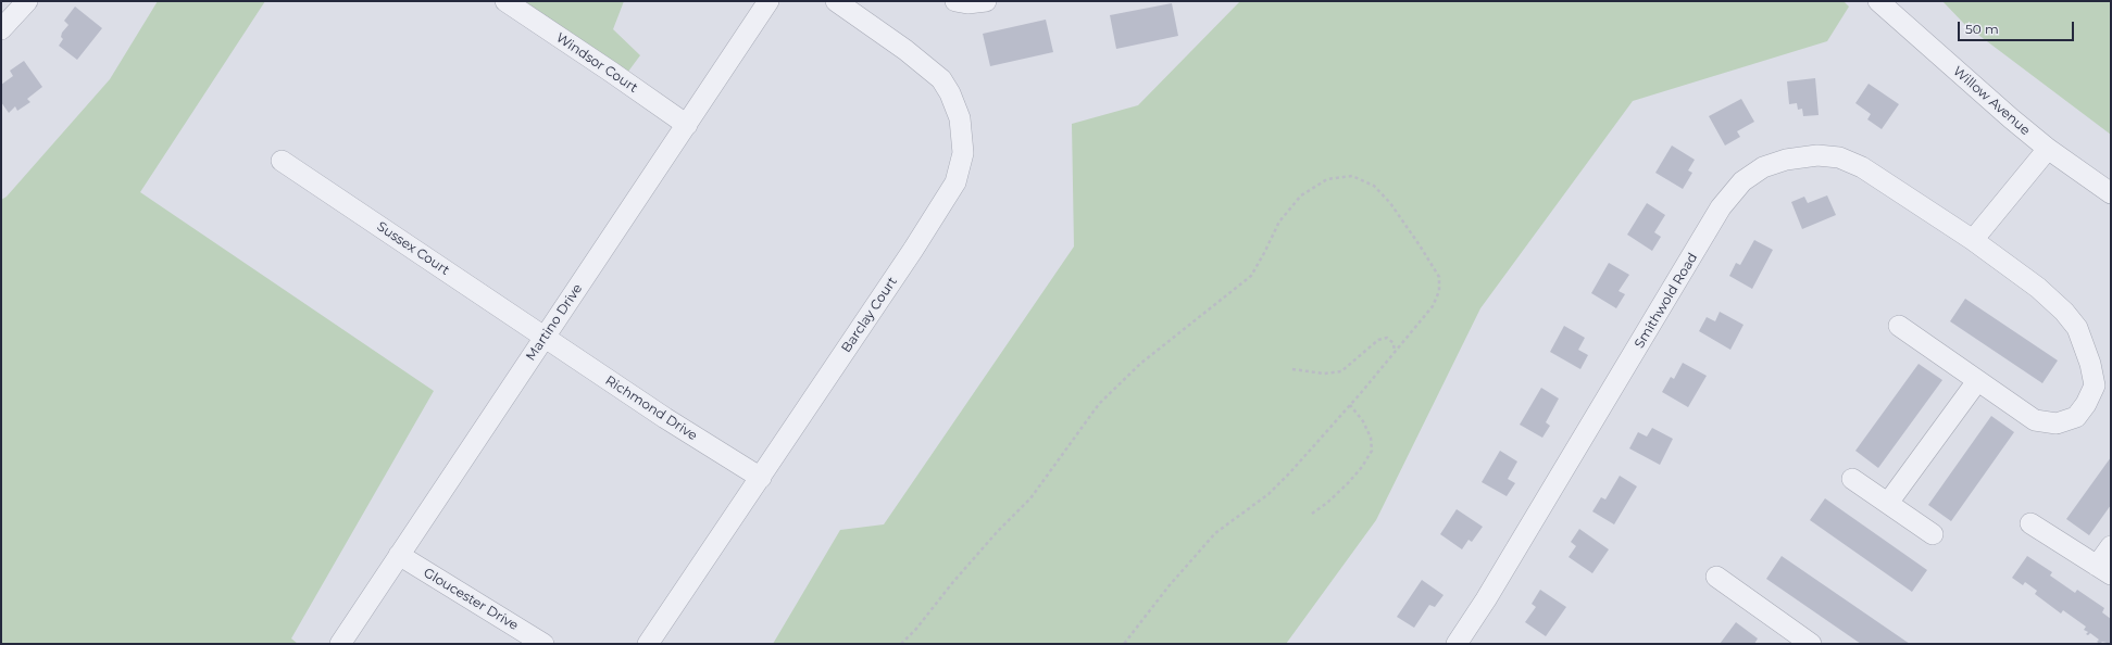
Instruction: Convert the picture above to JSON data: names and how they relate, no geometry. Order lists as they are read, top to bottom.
{
  "streets": {
    "street": [
      "Windsor Court",
      "Willow Avenue",
      "Sussex Court",
      "Smithwold Road",
      "Barclay Court",
      "Martino Drive",
      "Richmond Drive",
      "Gloucester Drive"
    ]
  },
  "crossings": [
    ["Windsor Court", "Martino Drive"],
    ["Sussex Court", "Martino Drive"],
    ["Sussex Court", "Richmond Drive"],
    ["Barclay Court", "Richmond Drive"],
    ["Martino Drive", "Richmond Drive"],
    ["Martino Drive", "Gloucester Drive"]
  ],
  "scale_bar": "50 m"
}
